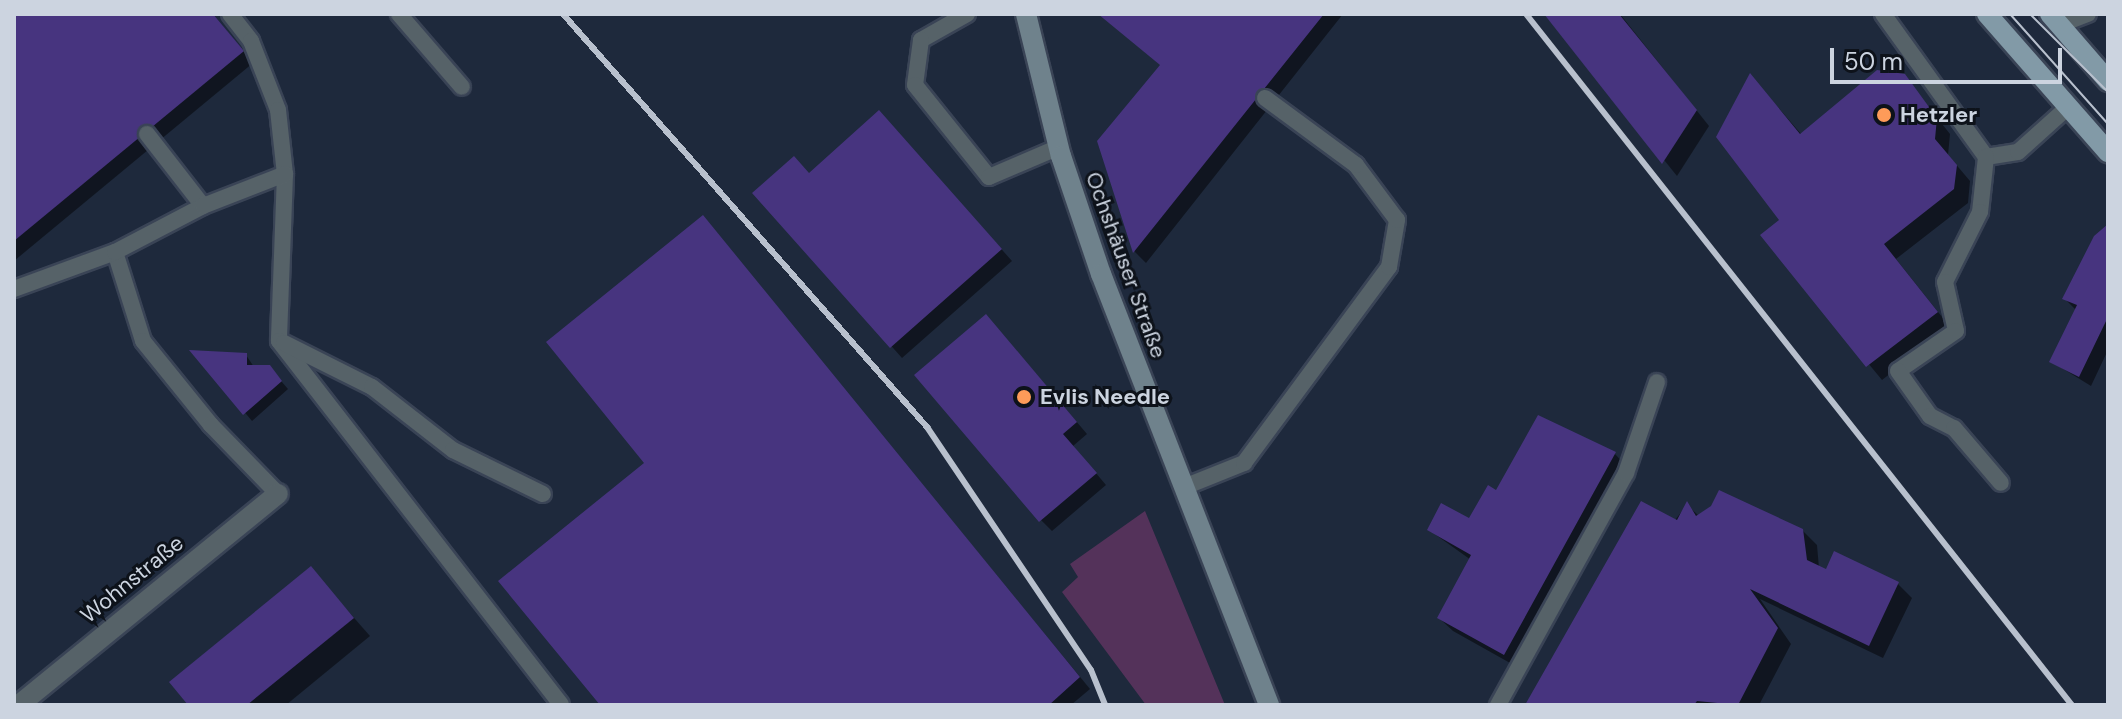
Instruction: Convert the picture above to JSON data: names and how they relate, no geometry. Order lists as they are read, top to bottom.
{
  "streets": {
    "street": ["Ochshäuser Straße", "Wohnstraße"]
  },
  "places": ["Hetzler", "Evlis Needle"],
  "scale_bar": "50 m"
}
